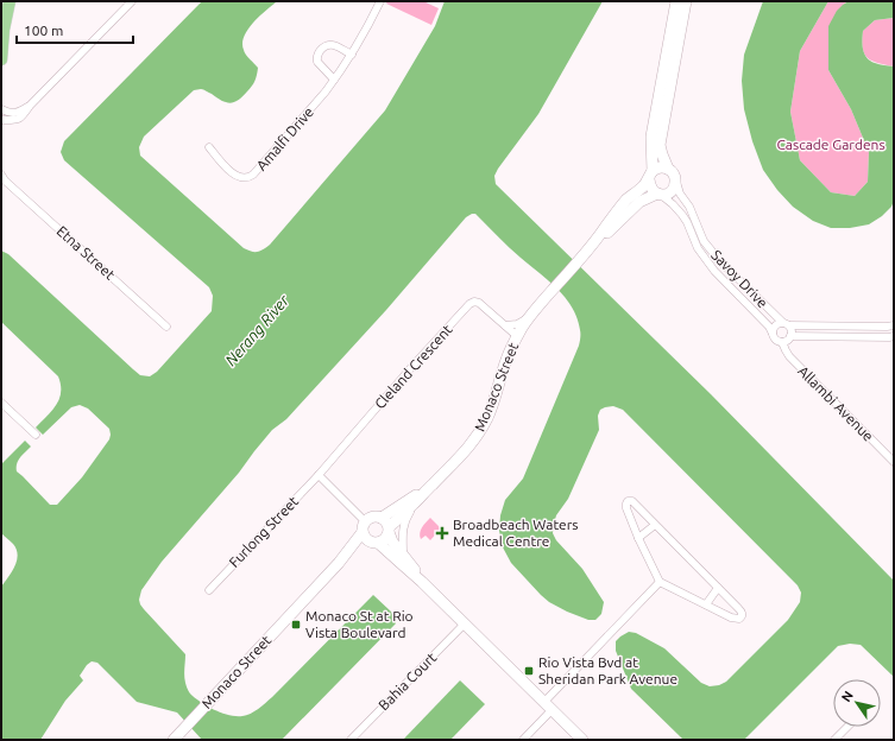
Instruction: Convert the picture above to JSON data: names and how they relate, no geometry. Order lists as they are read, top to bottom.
{
  "streets": {
    "street": [
      "Amalfi Drive",
      "Etna Street",
      "Savoy Drive",
      "Cleland Crescent",
      "Monaco Street",
      "Allambi Avenue",
      "Furlong Street",
      "Bahia Court"
    ]
  },
  "crossings": [
    ["Savoy Drive", "Monaco Street"],
    ["Savoy Drive", "Allambi Avenue"],
    ["Cleland Crescent", "Monaco Street"],
    ["Cleland Crescent", "Furlong Street"]
  ],
  "water": ["Nerang River"],
  "parks": ["Cascade Gardens"],
  "places": {
    "health": ["Broadbeach Waters Medical Centre"],
    "transit": ["Monaco St at Rio Vista Boulevard", "Rio Vista Bvd at Sheridan Park Avenue"]
  },
  "scale_bar": "100 m",
  "north": "top left"
}
